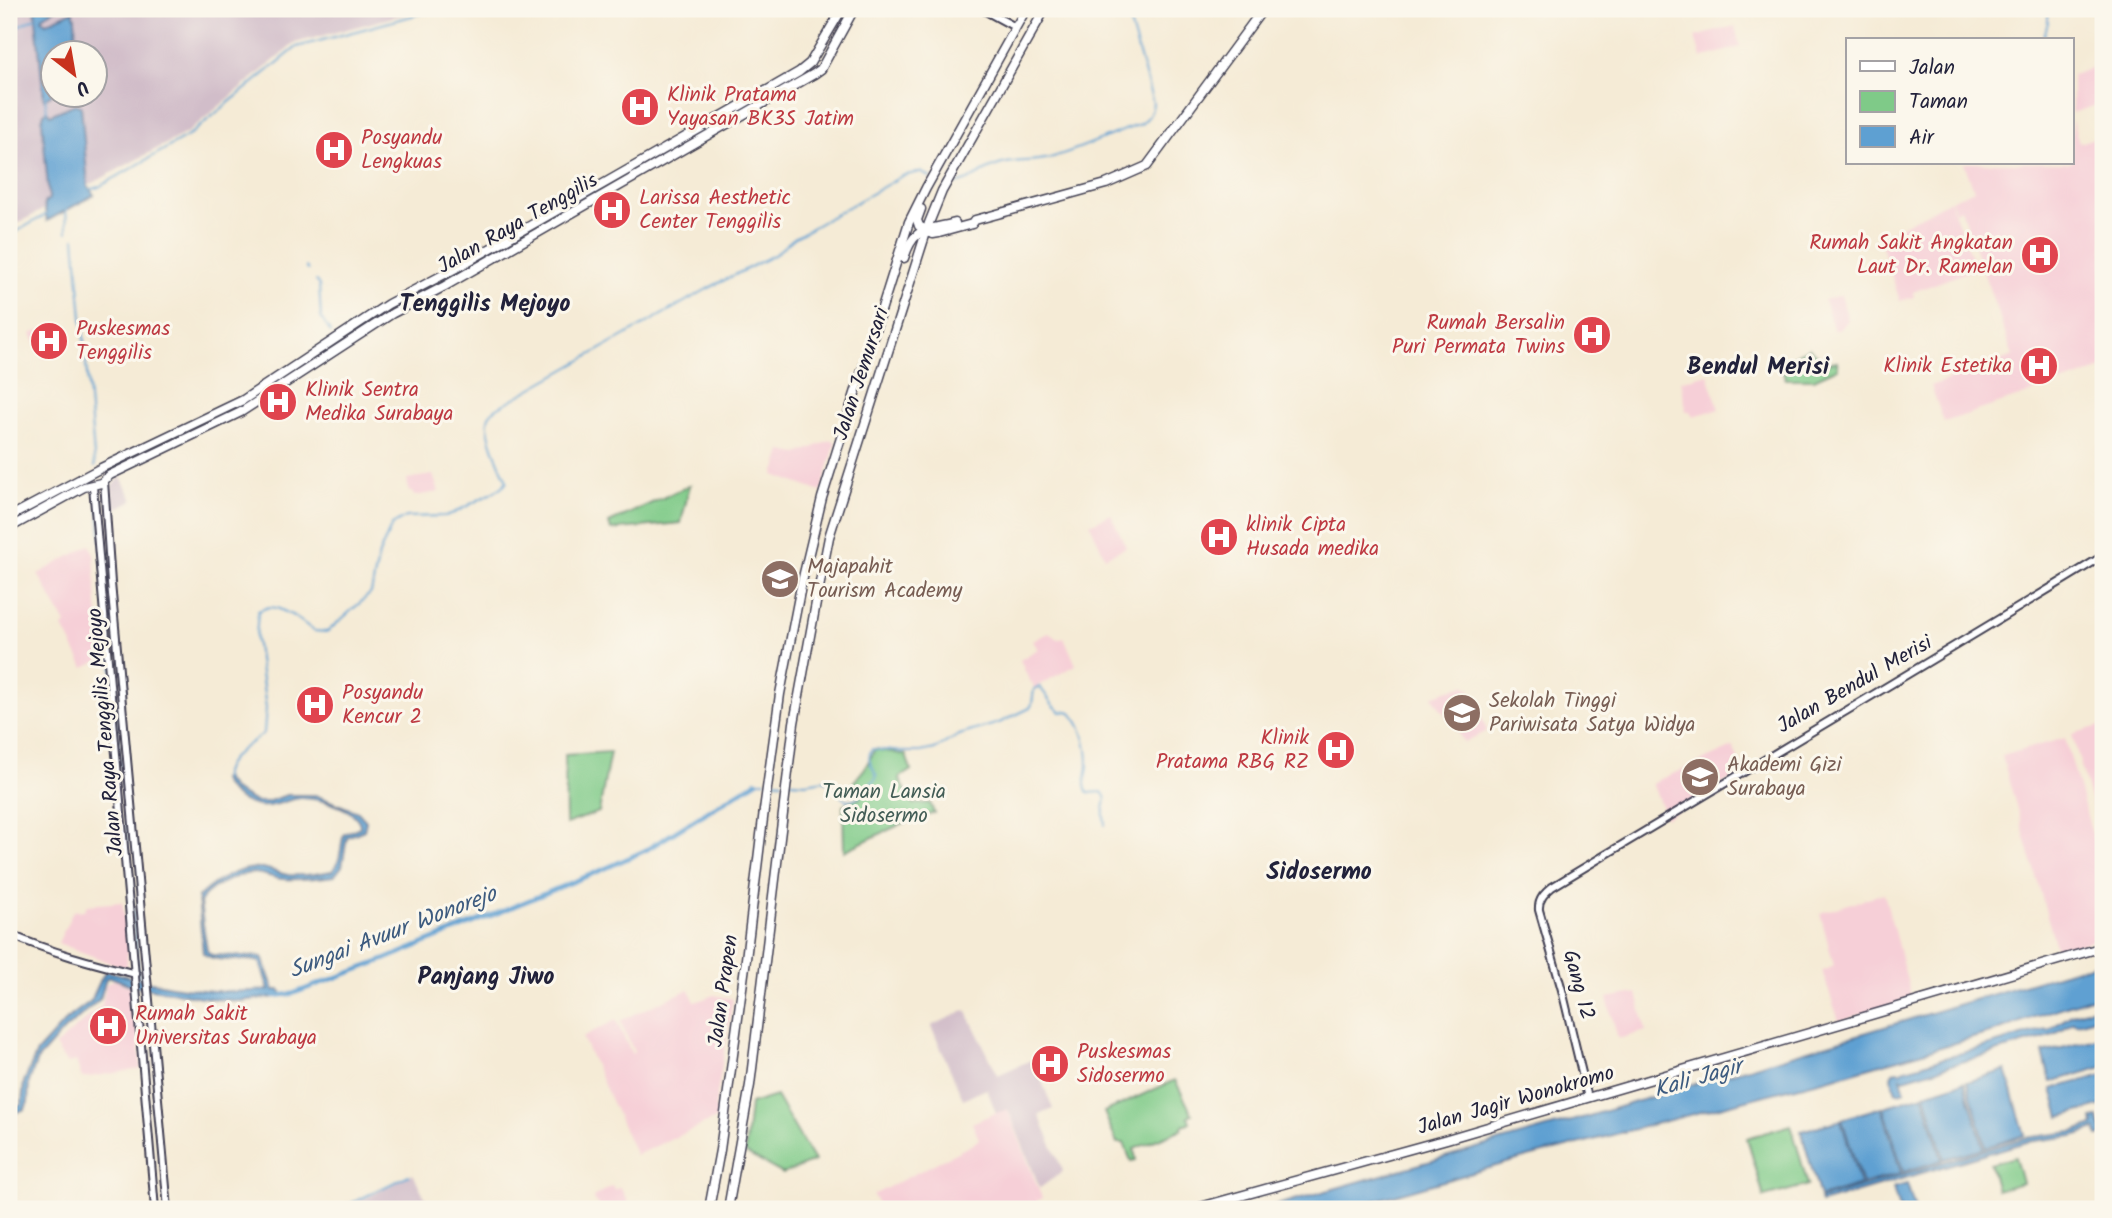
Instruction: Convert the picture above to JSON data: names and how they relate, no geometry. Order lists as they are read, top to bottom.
{
  "streets": {
    "main road": [
      "Jalan Raya Tenggilis",
      "Jalan Jemursari",
      "Jalan Prapen",
      "Jalan Jagir Wonokromo"
    ],
    "street": ["Jalan Bendul Merisi", "Jalan Raya Tenggilis Mejoyo", "Gang 12"]
  },
  "crossings": [
    ["Jalan Raya Tenggilis", "Jalan Raya Tenggilis Mejoyo"],
    ["Jalan Jemursari", "Jalan Prapen"],
    ["Jalan Bendul Merisi", "Gang 12"],
    ["Gang 12", "Jalan Jagir Wonokromo"]
  ],
  "districts": [
    "Tenggilis Mejoyo",
    "Bendul Merisi",
    "Sidosermo",
    "Panjang Jiwo"
  ],
  "water": ["Sungai Avuur Wonorejo", "Kali Jagir"],
  "parks": ["Taman Lansia Sidosermo"],
  "places": {
    "hospital": [
      "Klinik Pratama Yayasan BK3S Jatim",
      "Posyandu Lengkuas",
      "Larissa Aesthetic Center Tenggilis",
      "Rumah Sakit Angkatan Laut Dr. Ramelan",
      "Rumah Bersalin Puri Permata Twins",
      "Puskesmas Tenggilis",
      "Klinik Estetika",
      "Klinik Sentra Medika Surabaya",
      "klinik Cipta Husada medika",
      "Posyandu Kencur 2",
      "Klinik Pratama RBG RZ",
      "Rumah Sakit Universitas Surabaya",
      "Puskesmas Sidosermo"
    ],
    "school or university": ["Majapahit Tourism Academy", "Sekolah Tinggi Pariwisata Satya Widya", "Akademi Gizi Surabaya"]
  },
  "legend": ["Jalan", "Taman", "Air"],
  "north": "bottom right"
}
